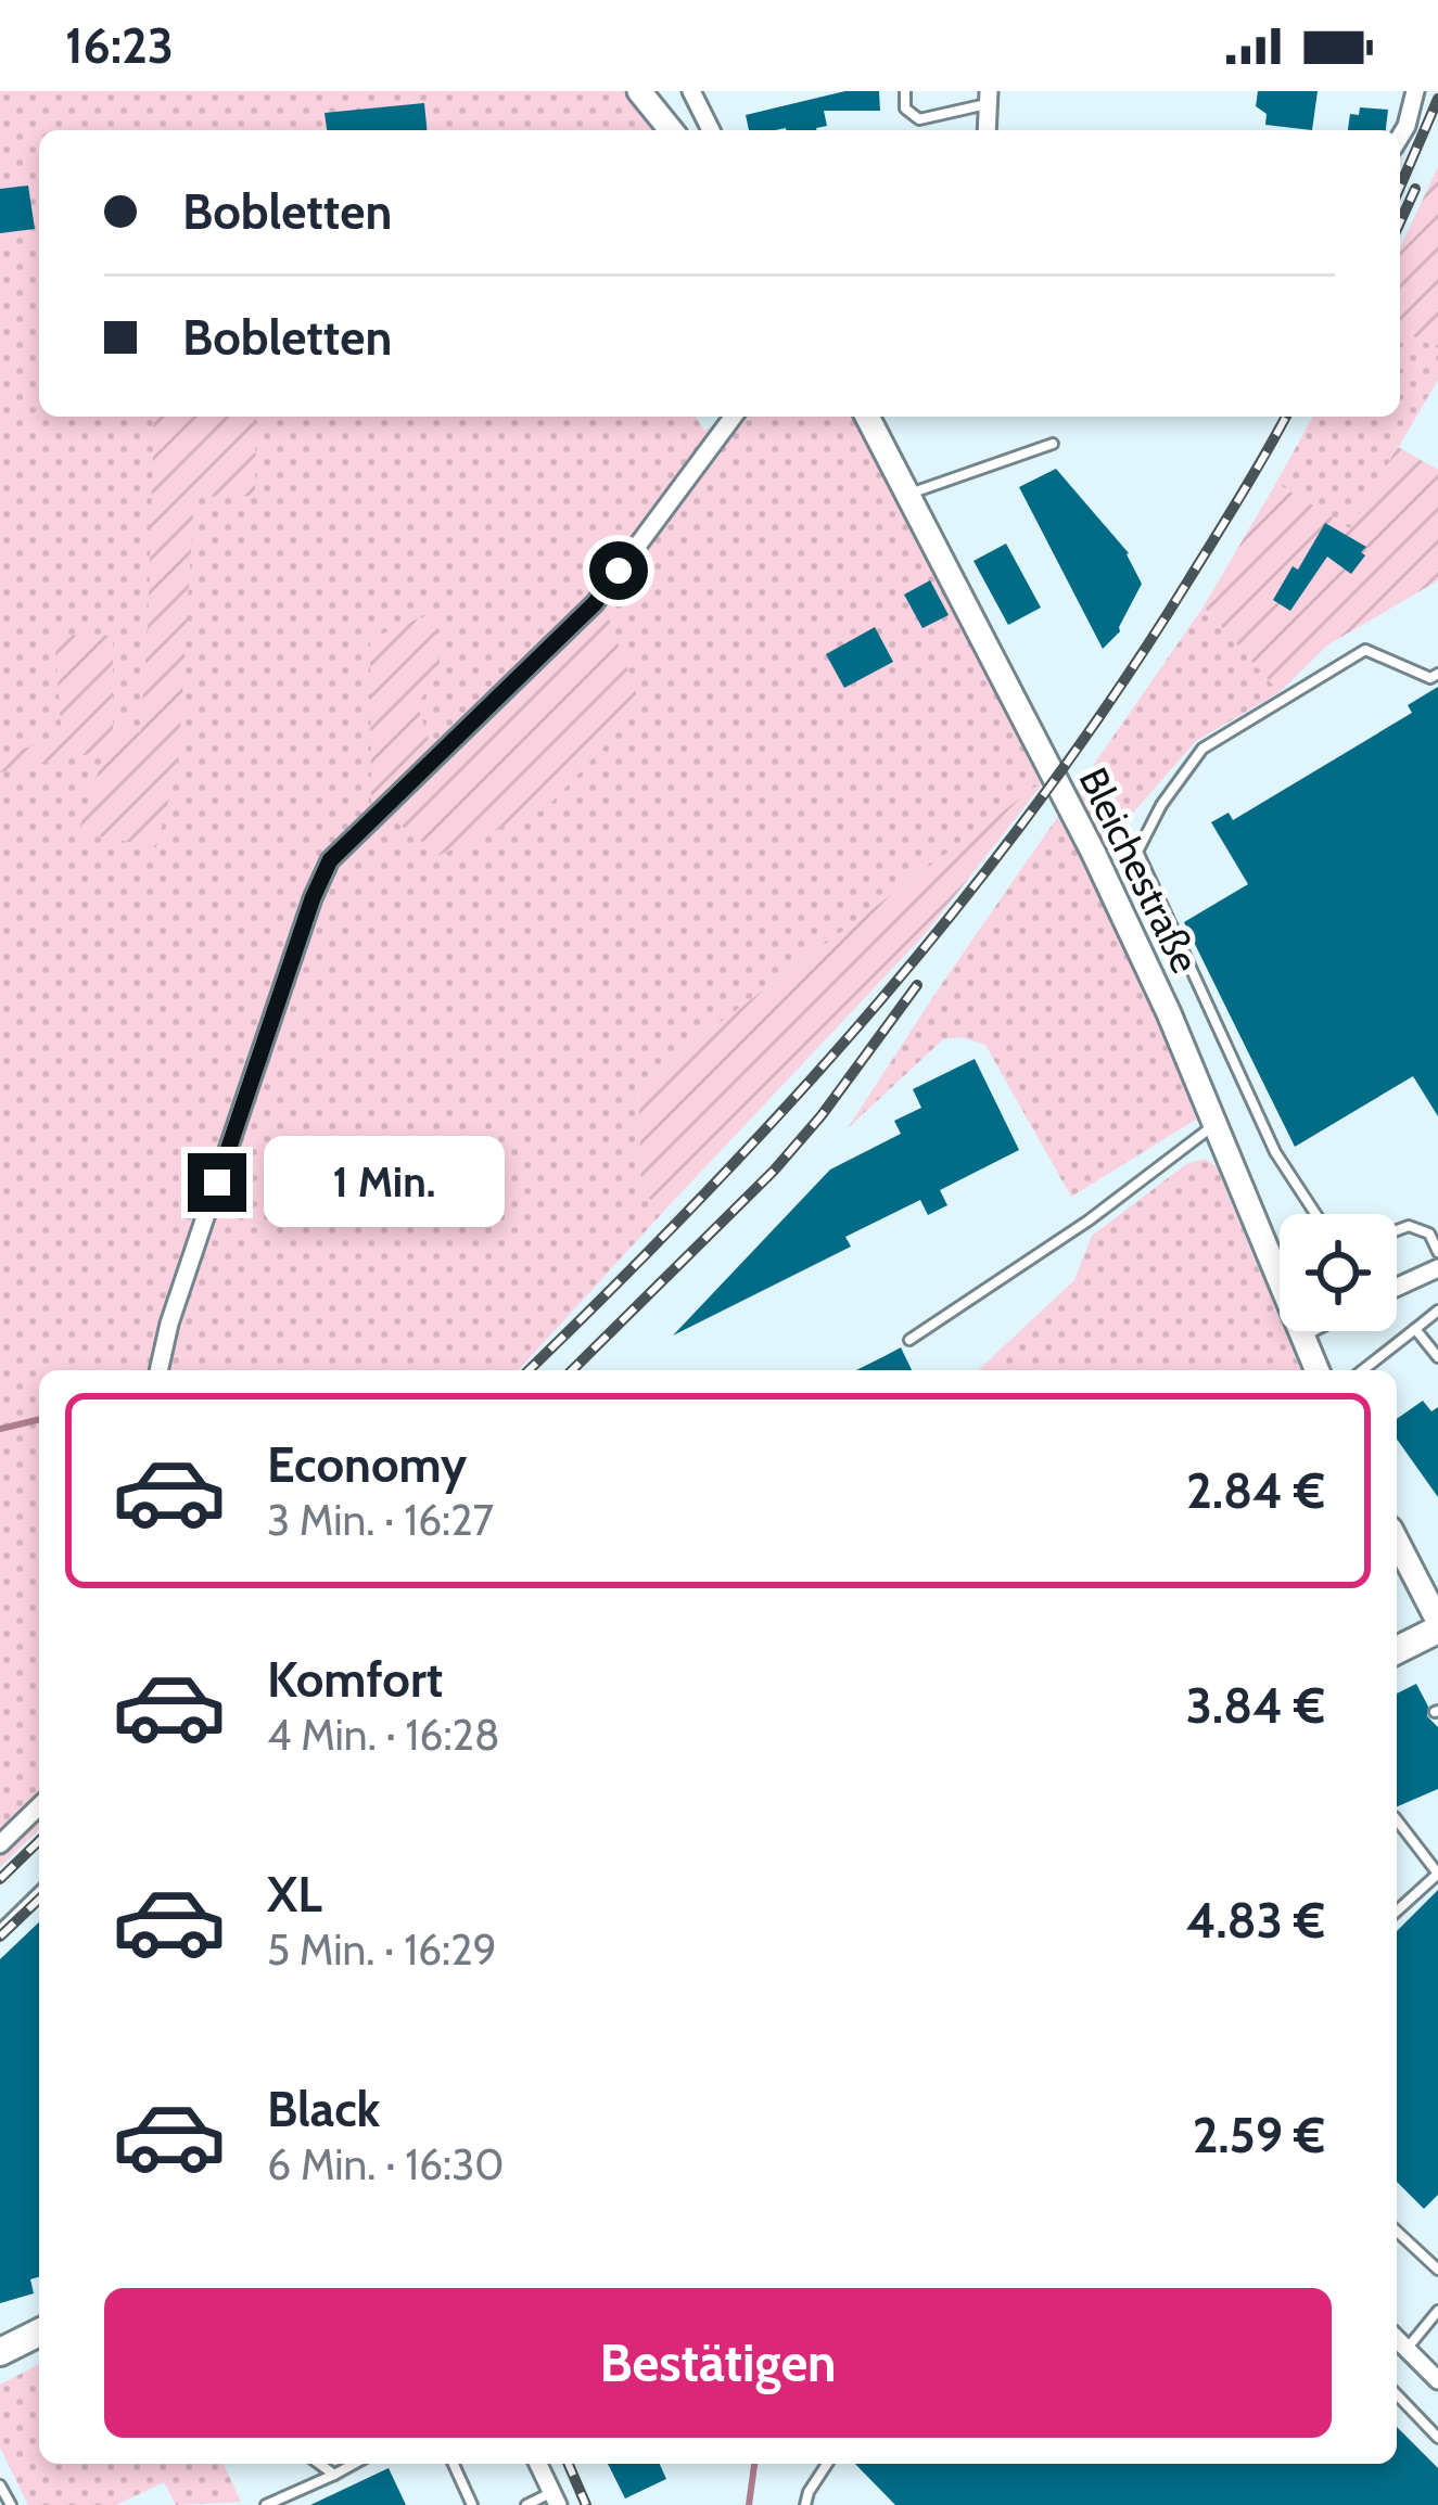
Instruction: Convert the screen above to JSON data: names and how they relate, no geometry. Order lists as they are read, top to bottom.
{
  "streets": {
    "main road": ["Bleichestraße"]
  },
  "page": {
    "status": "16:23",
    "banner": ["Bobletten", "Bobletten"],
    "bubble": "1 Min.",
    "list": [
      {
        "name": "Economy",
        "note": "3 Min. · 16:27",
        "value": "2.84 €"
      },
      {
        "name": "Komfort",
        "note": "4 Min. · 16:28",
        "value": "3.84 €"
      },
      {
        "name": "XL",
        "note": "5 Min. · 16:29",
        "value": "4.83 €"
      },
      {
        "name": "Black",
        "note": "6 Min. · 16:30",
        "value": "2.59 €"
      }
    ],
    "buttons": "Bestätigen"
  }
}
